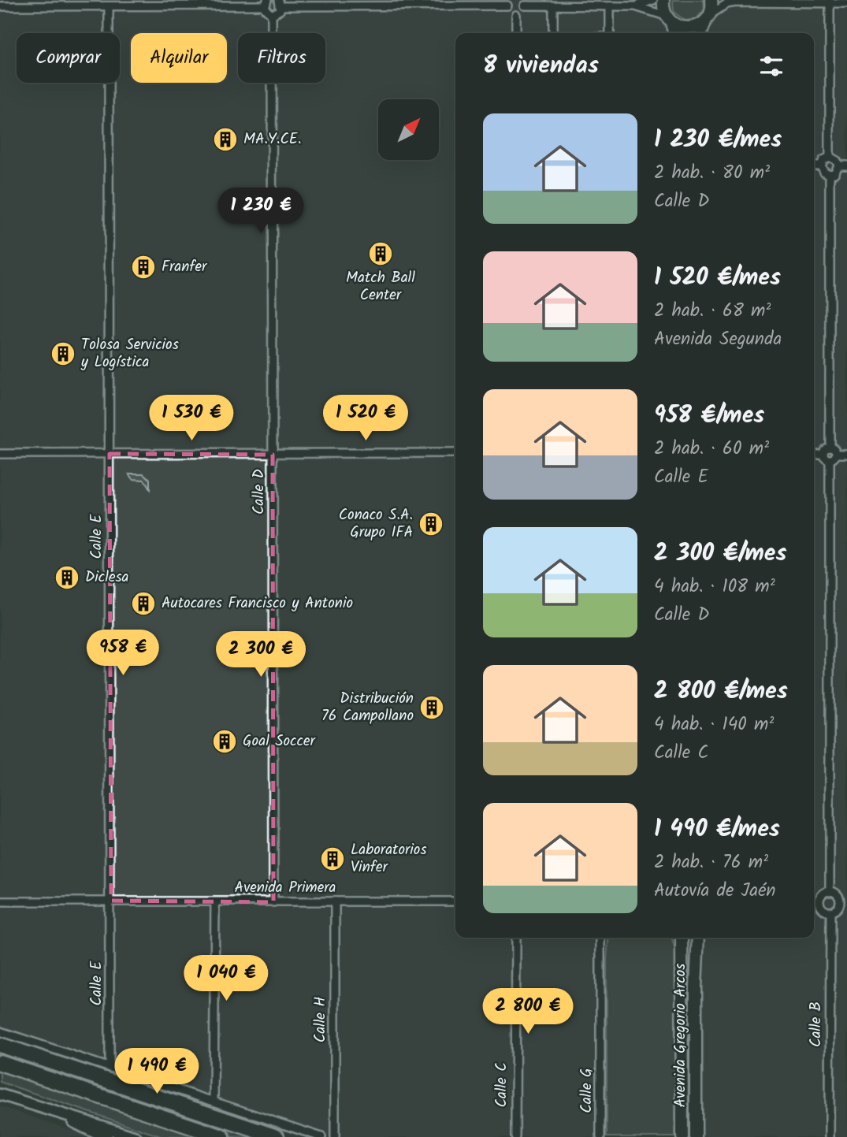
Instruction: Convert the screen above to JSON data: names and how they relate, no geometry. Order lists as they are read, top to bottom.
{
  "streets": {
    "main road": ["Avenida Gregorio Arcos"],
    "street": [
      "Calle D",
      "Calle E",
      "Avenida Primera",
      "Calle H",
      "Calle B",
      "Calle C",
      "Calle G"
    ]
  },
  "crossings": [
    ["Calle D", "Avenida Primera"],
    ["Calle E", "Avenida Primera"],
    ["Avenida Primera", "Calle H"]
  ],
  "places": {
    "building": [
      "MA.Y.CE.",
      "Match Ball Center",
      "Franfer",
      "Tolosa Servicios y Logística",
      "Conaco S.A. Grupo IFA",
      "Diclesa",
      "Autocares Francisco y Antonio",
      "Distribución 76 Campollano",
      "Goal Soccer",
      "Laboratorios Vinfer"
    ]
  },
  "north": "top right",
  "page": {
    "chip": ["Comprar", "Alquilar", "Filtros"],
    "heading": "8 viviendas",
    "list": [
      {
        "name": "1 230 €/mes",
        "note": "2 hab. · 80 m² · Calle D"
      },
      {
        "name": "1 520 €/mes",
        "note": "2 hab. · 68 m² · Avenida Segunda"
      },
      {
        "name": "958 €/mes",
        "note": "2 hab. · 60 m² · Calle E"
      },
      {
        "name": "2 300 €/mes",
        "note": "4 hab. · 108 m² · Calle D"
      },
      {
        "name": "2 800 €/mes",
        "note": "4 hab. · 140 m² · Calle C"
      },
      {
        "name": "1 490 €/mes",
        "note": "2 hab. · 76 m² · Autovía de Jaén"
      }
    ],
    "price": [
      "1 230 €",
      "1 530 €",
      "1 520 €",
      "958 €",
      "2 300 €",
      "1 040 €",
      "2 800 €",
      "1 490 €"
    ]
  }
}
